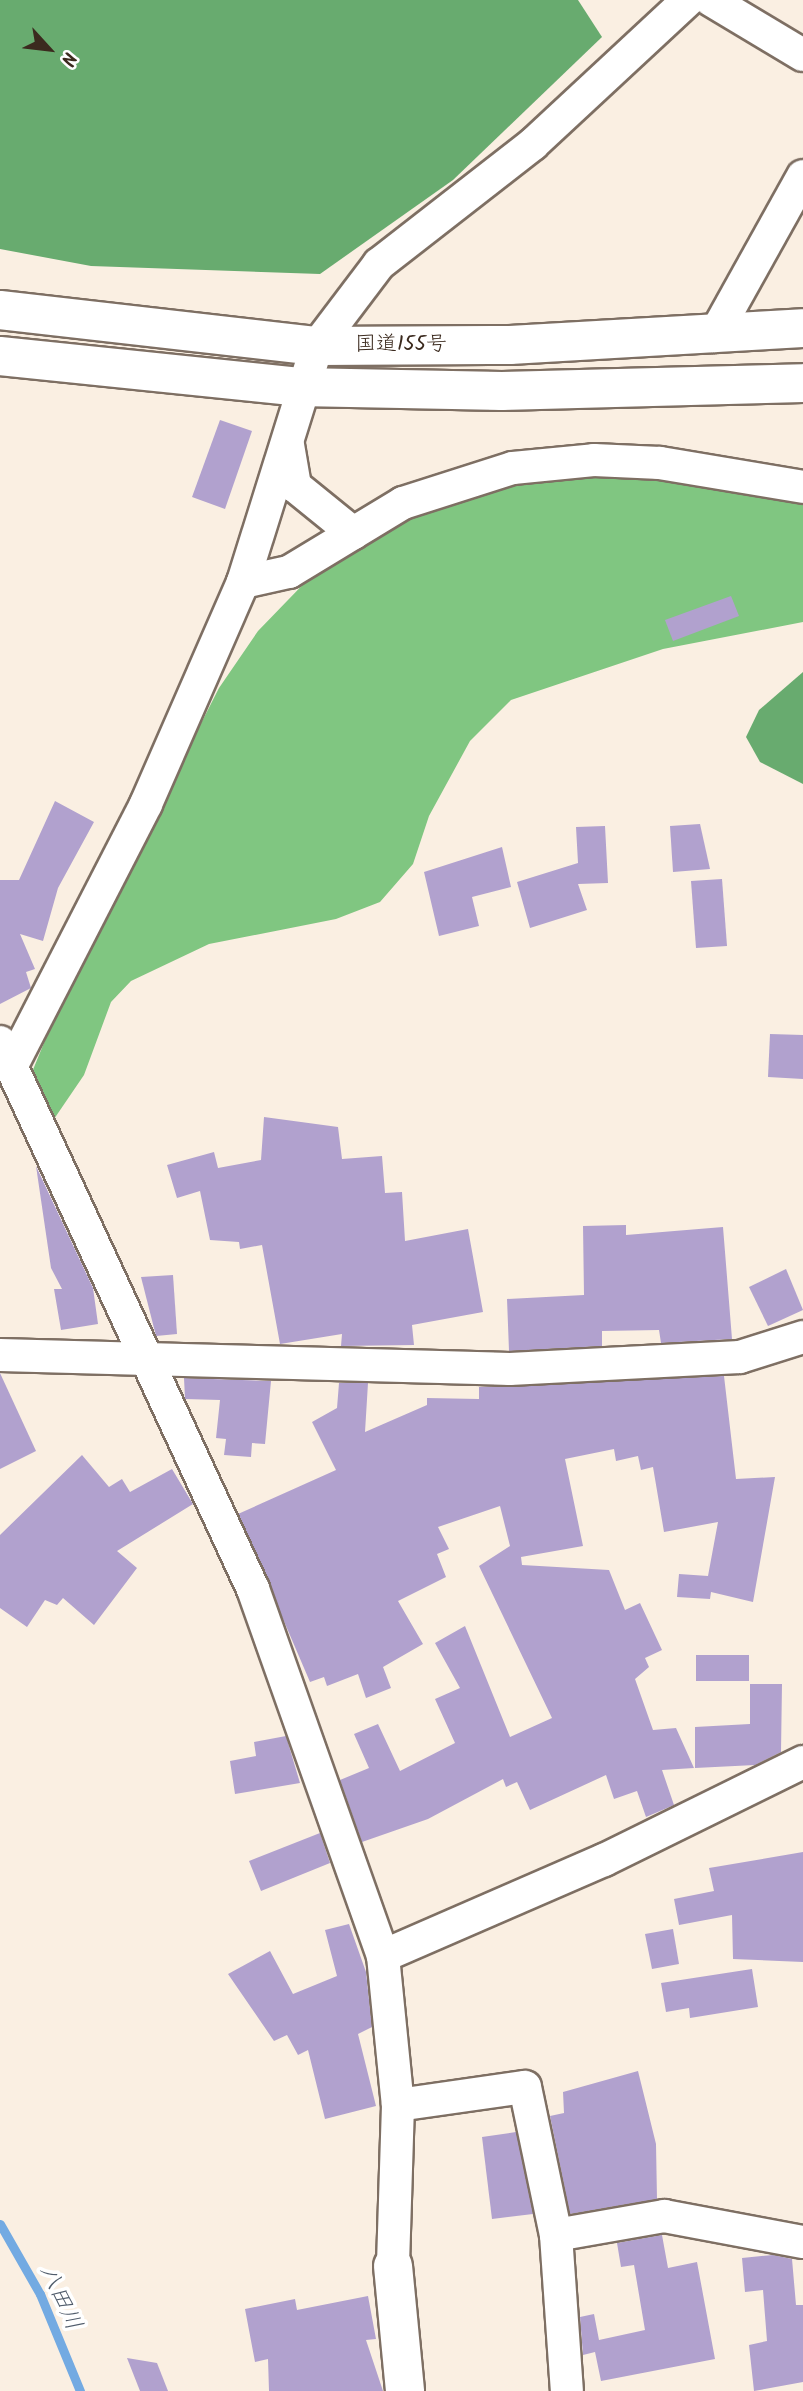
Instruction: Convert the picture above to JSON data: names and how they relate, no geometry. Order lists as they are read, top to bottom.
{
  "streets": {
    "main road": ["国道155号"]
  },
  "water": ["八田川"],
  "north": "bottom right"
}
